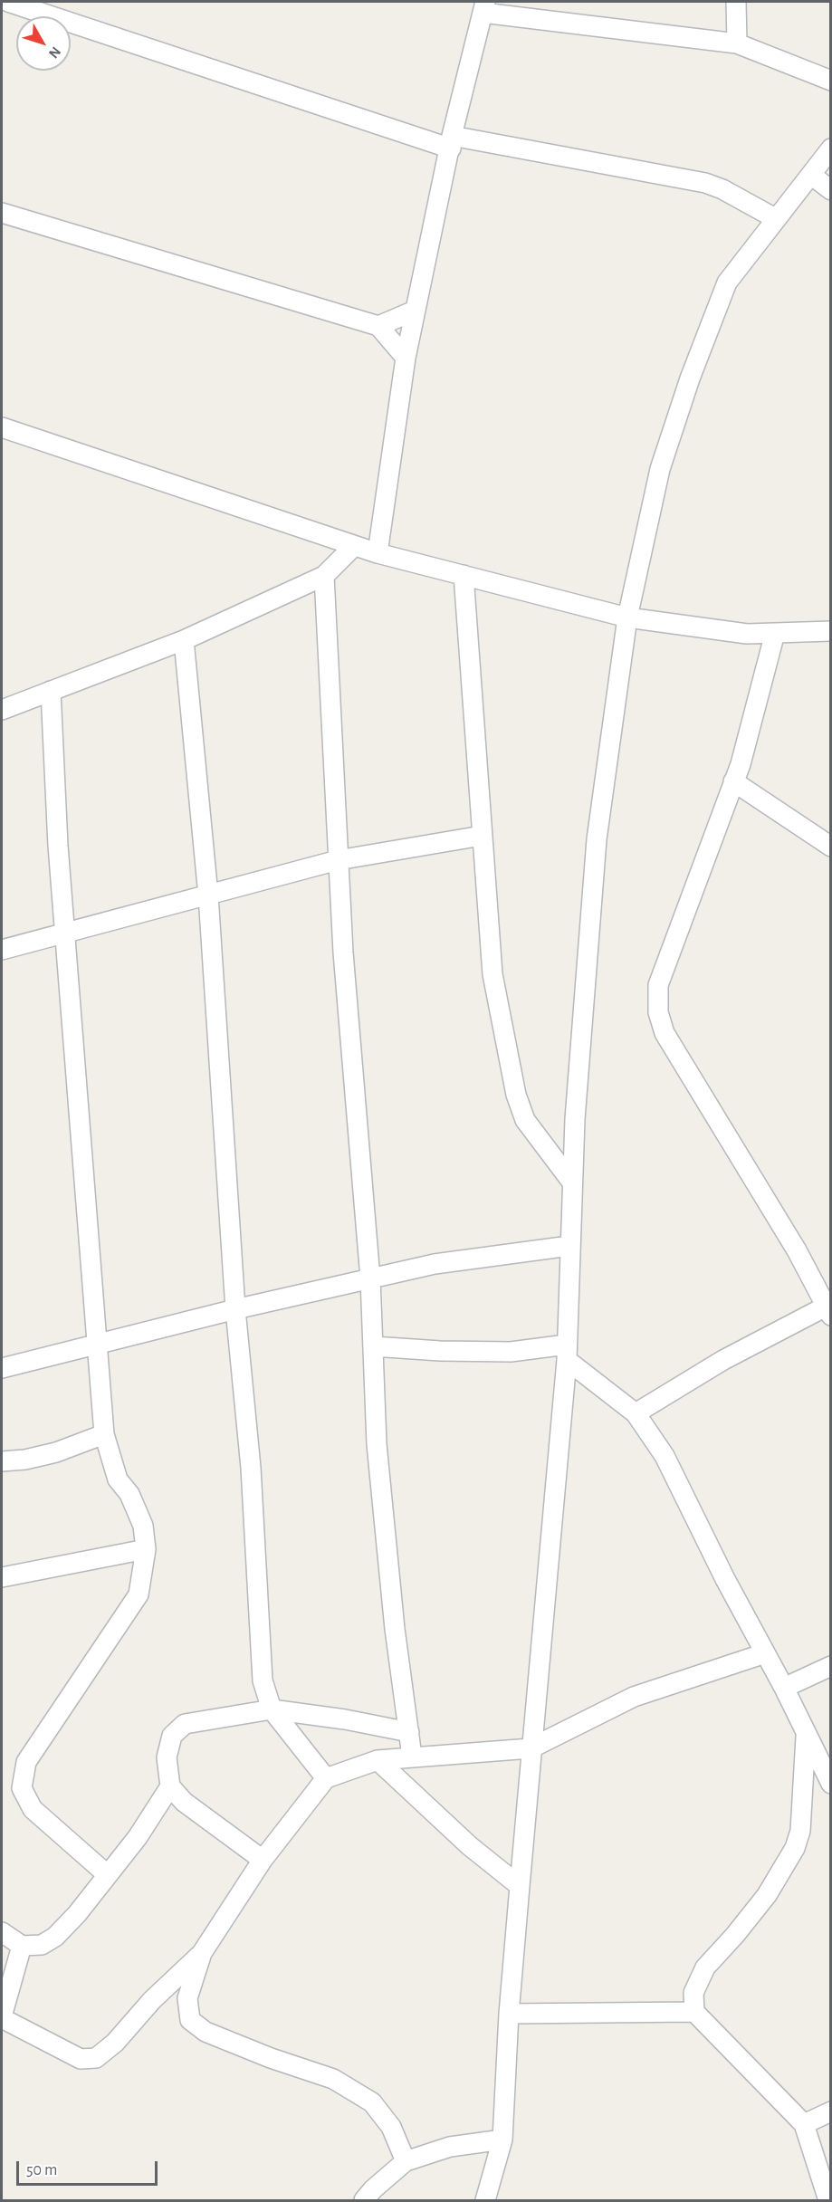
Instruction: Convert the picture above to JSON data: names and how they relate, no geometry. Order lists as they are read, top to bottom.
{
  "scale_bar": "50 m",
  "north": "bottom right"
}
